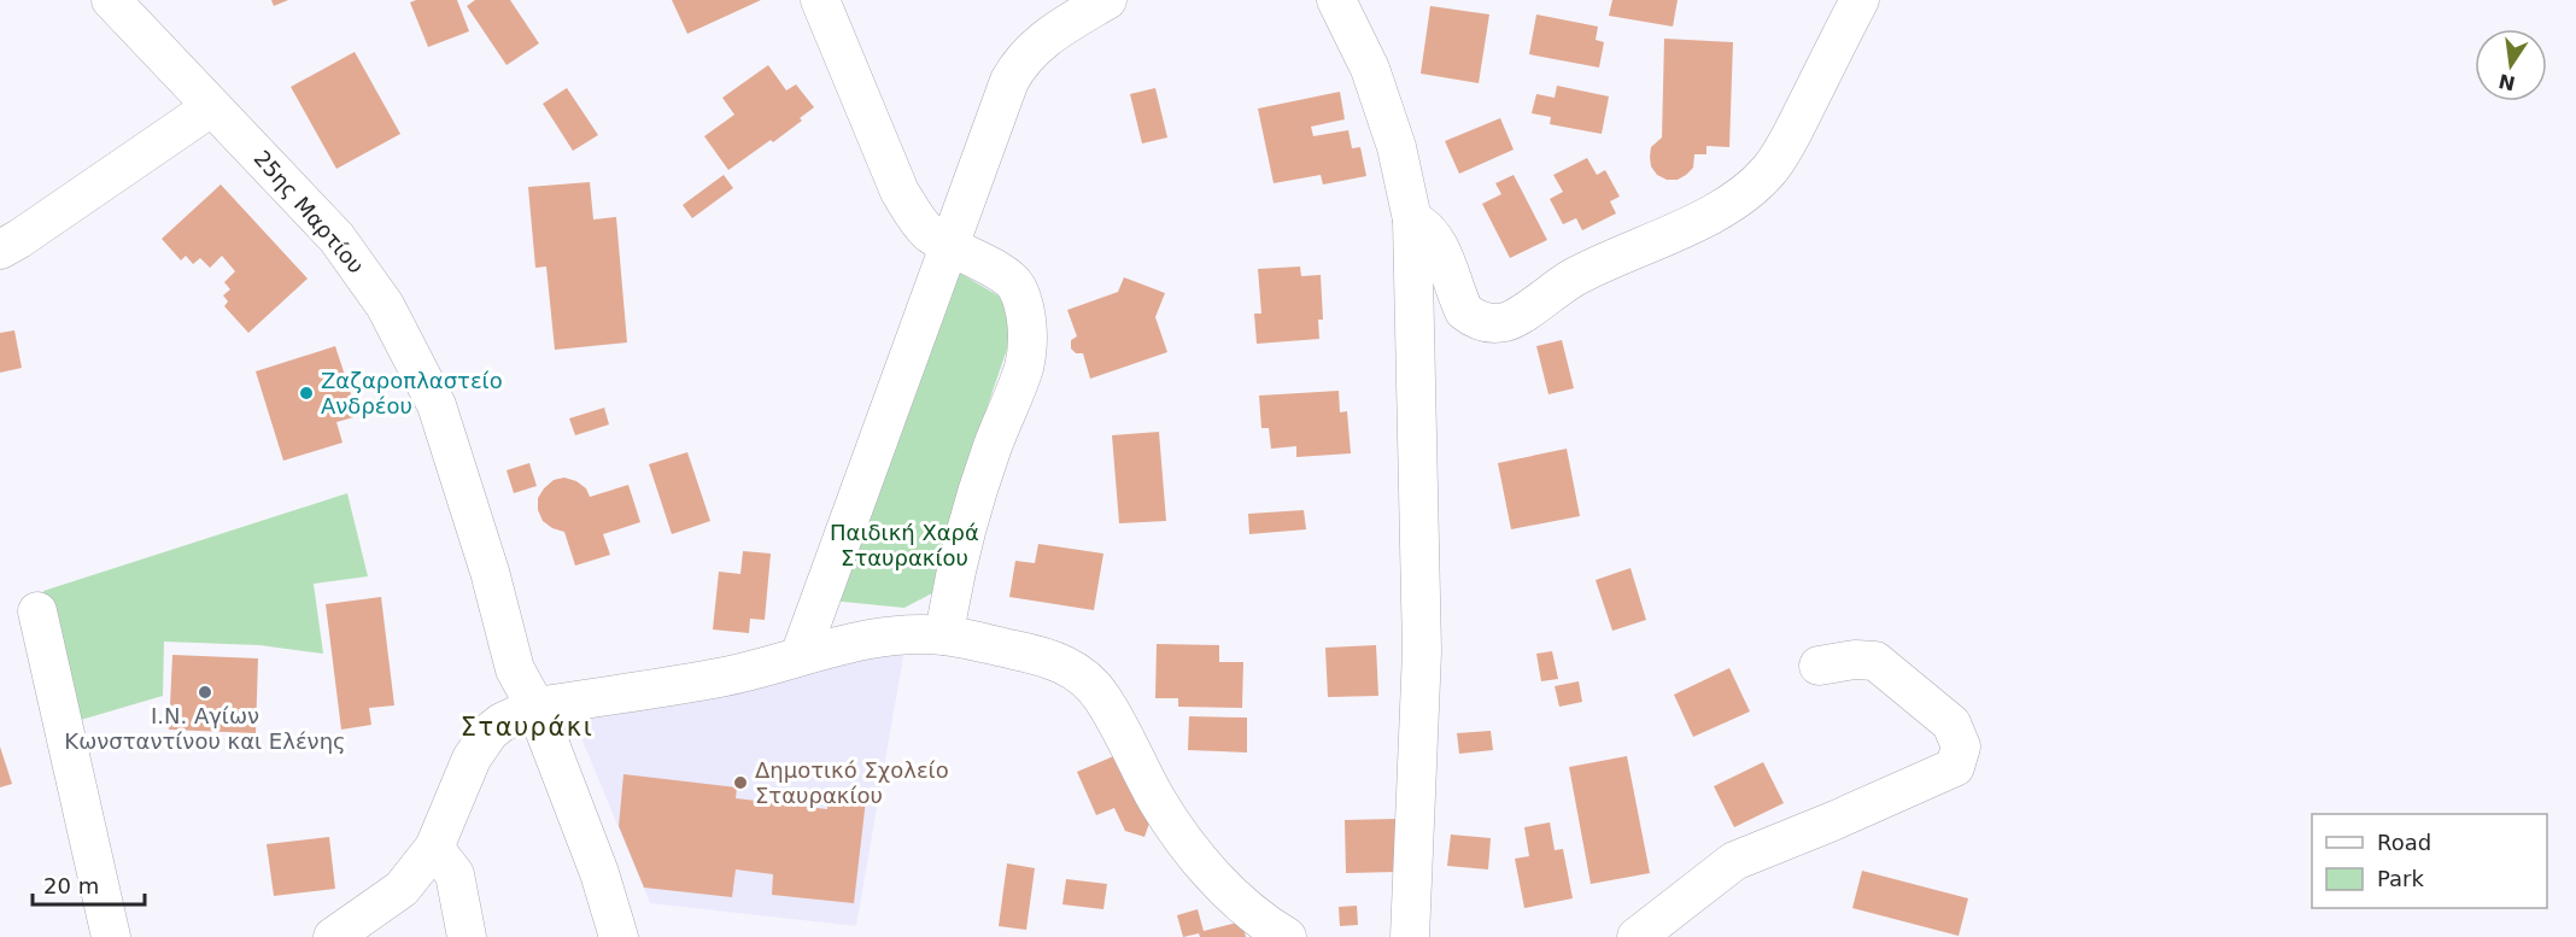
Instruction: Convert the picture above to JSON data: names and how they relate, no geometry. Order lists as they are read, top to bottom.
{
  "streets": {
    "street": ["25ης Μαρτίου"]
  },
  "districts": ["Σταυράκι"],
  "parks": ["Παιδική Χαρά Σταυρακίου"],
  "places": ["Ζαζαροπλαστείο Ανδρέου", "Ι.Ν. Αγίων Κωνσταντίνου και Ελένης", "Δημοτικό Σχολείο Σταυρακίου"],
  "legend": ["Road", "Park"],
  "scale_bar": "20 m",
  "north": "bottom"
}
